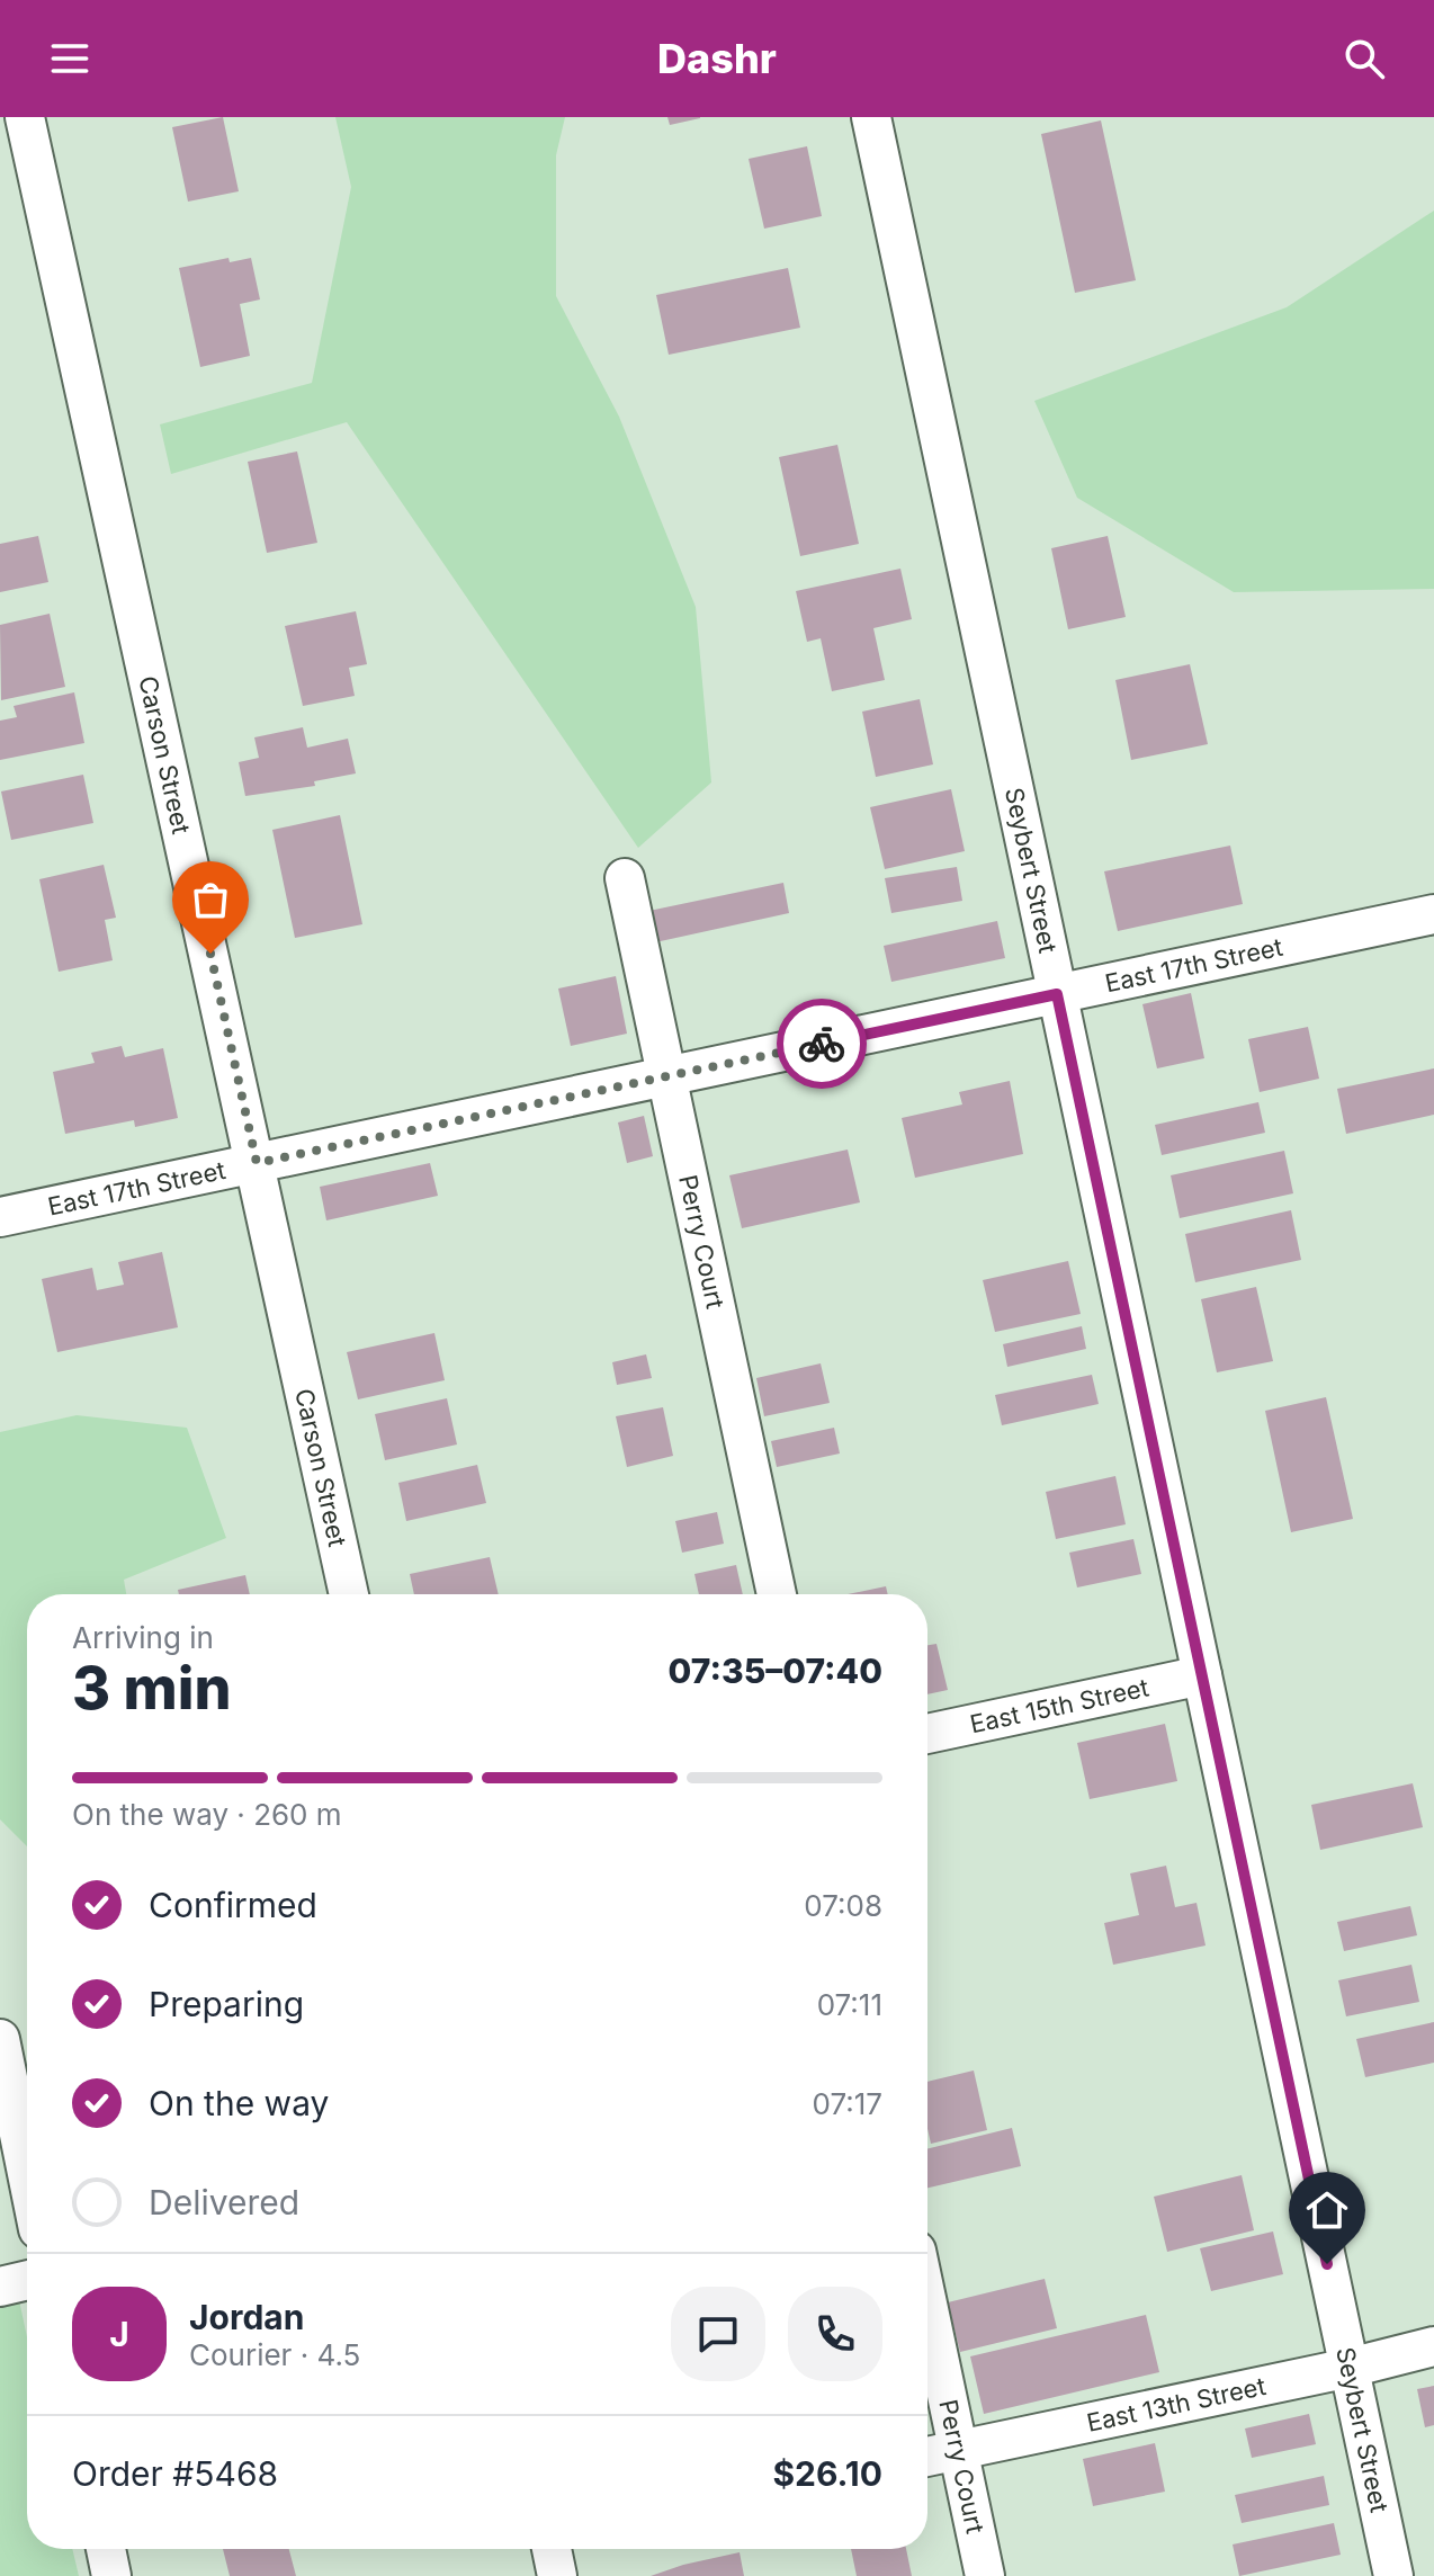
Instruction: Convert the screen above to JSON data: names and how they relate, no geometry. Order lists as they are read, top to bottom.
{
  "streets": {
    "street": [
      "Carson Street",
      "Seybert Street",
      "East 17th Street",
      "Perry Court",
      "East 15th Street",
      "East 13th Street"
    ]
  },
  "crossings": [
    ["Carson Street", "East 17th Street"],
    ["Seybert Street", "East 17th Street"],
    ["Seybert Street", "East 15th Street"],
    ["Seybert Street", "East 13th Street"],
    ["East 17th Street", "Perry Court"],
    ["Perry Court", "East 13th Street"]
  ],
  "page": {
    "header": "Dashr",
    "heading": ["3 min", "Arriving in", "07:35–07:40"],
    "panel": [
      "Jordan",
      "Courier · 4.5",
      "Order #5468",
      "$26.10"
    ],
    "bar": "On the way · 260 m",
    "list": [
      ["Confirmed", "07:08"],
      ["Preparing", "07:11"],
      ["On the way", "07:17"],
      "Delivered"
    ],
    "round": "J"
  }
}
